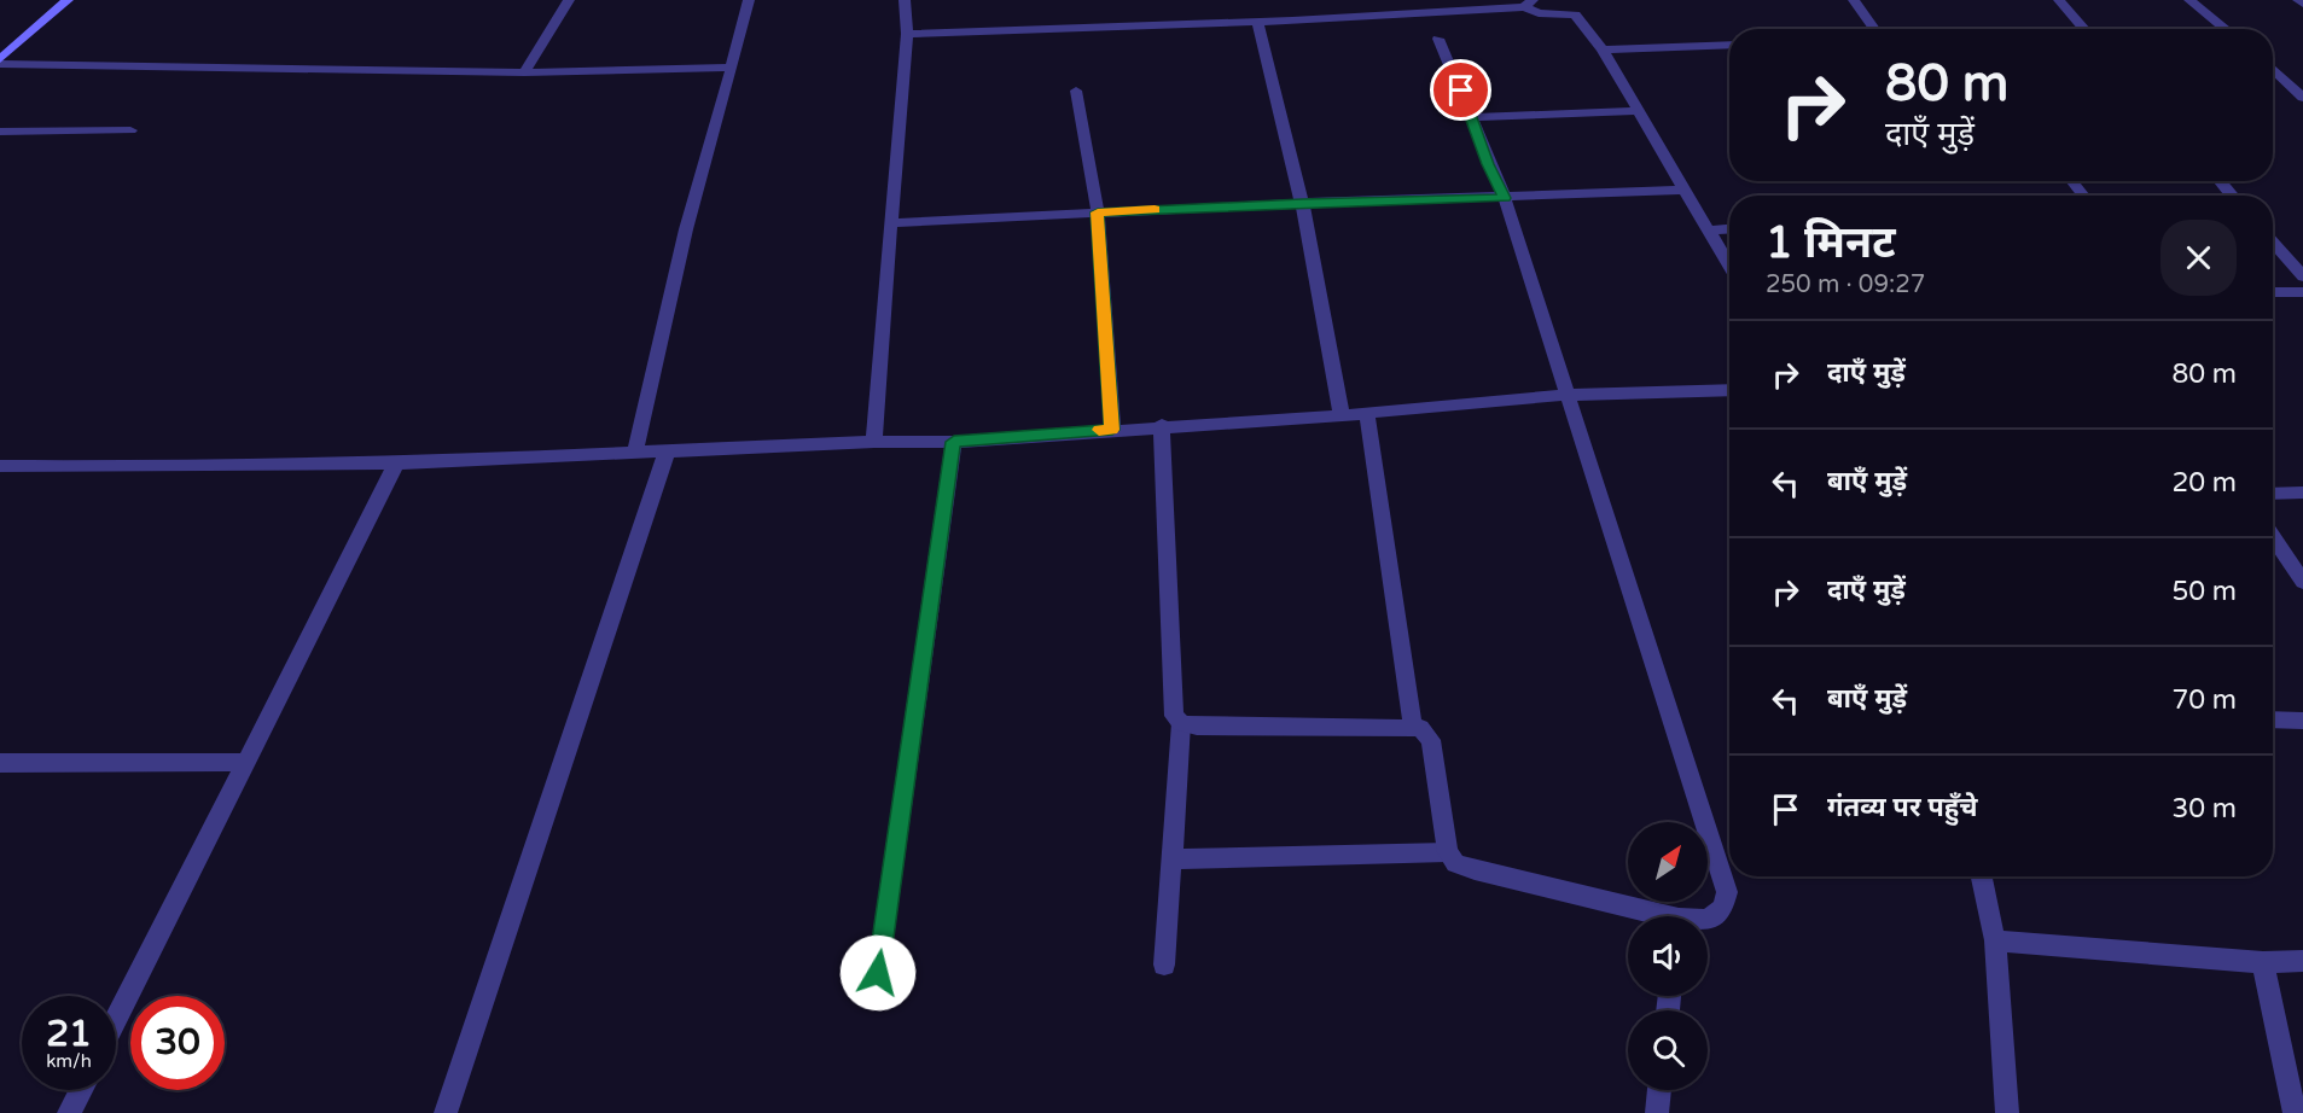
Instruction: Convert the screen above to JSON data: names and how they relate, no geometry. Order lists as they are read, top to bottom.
{
  "north": "top right",
  "page": {
    "turn": ["80 m", "दाएँ मुड़ें"],
    "heading": ["1 मिनट", "250 m · 09:27"],
    "list": [
      {
        "name": "दाएँ मुड़ें",
        "value": "80 m"
      },
      {
        "name": "बाएँ मुड़ें",
        "value": "20 m"
      },
      {
        "name": "दाएँ मुड़ें",
        "value": "50 m"
      },
      {
        "name": "बाएँ मुड़ें",
        "value": "70 m"
      },
      {
        "name": "गंतव्य पर पहुँचे",
        "value": "30 m"
      }
    ],
    "speed": "21 km/h",
    "limit": "30"
  }
}
